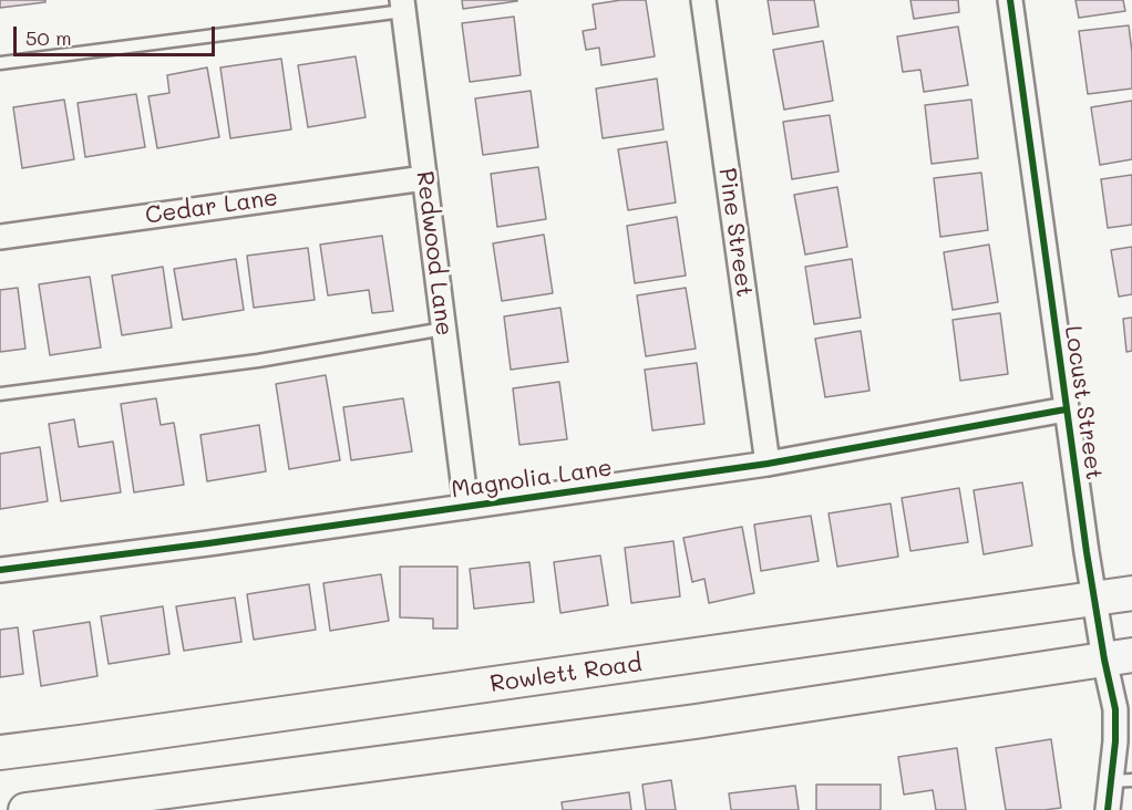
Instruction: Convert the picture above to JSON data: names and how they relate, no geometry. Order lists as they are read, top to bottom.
{
  "streets": {
    "main road": ["Rowlett Road"],
    "street": [
      "Cedar Lane",
      "Pine Street",
      "Redwood Lane",
      "Locust Street",
      "Magnolia Lane"
    ]
  },
  "crossings": [
    ["Cedar Lane", "Redwood Lane"],
    ["Pine Street", "Magnolia Lane"],
    ["Redwood Lane", "Magnolia Lane"],
    ["Locust Street", "Magnolia Lane"],
    ["Locust Street", "Rowlett Road"]
  ],
  "scale_bar": "50 m"
}
